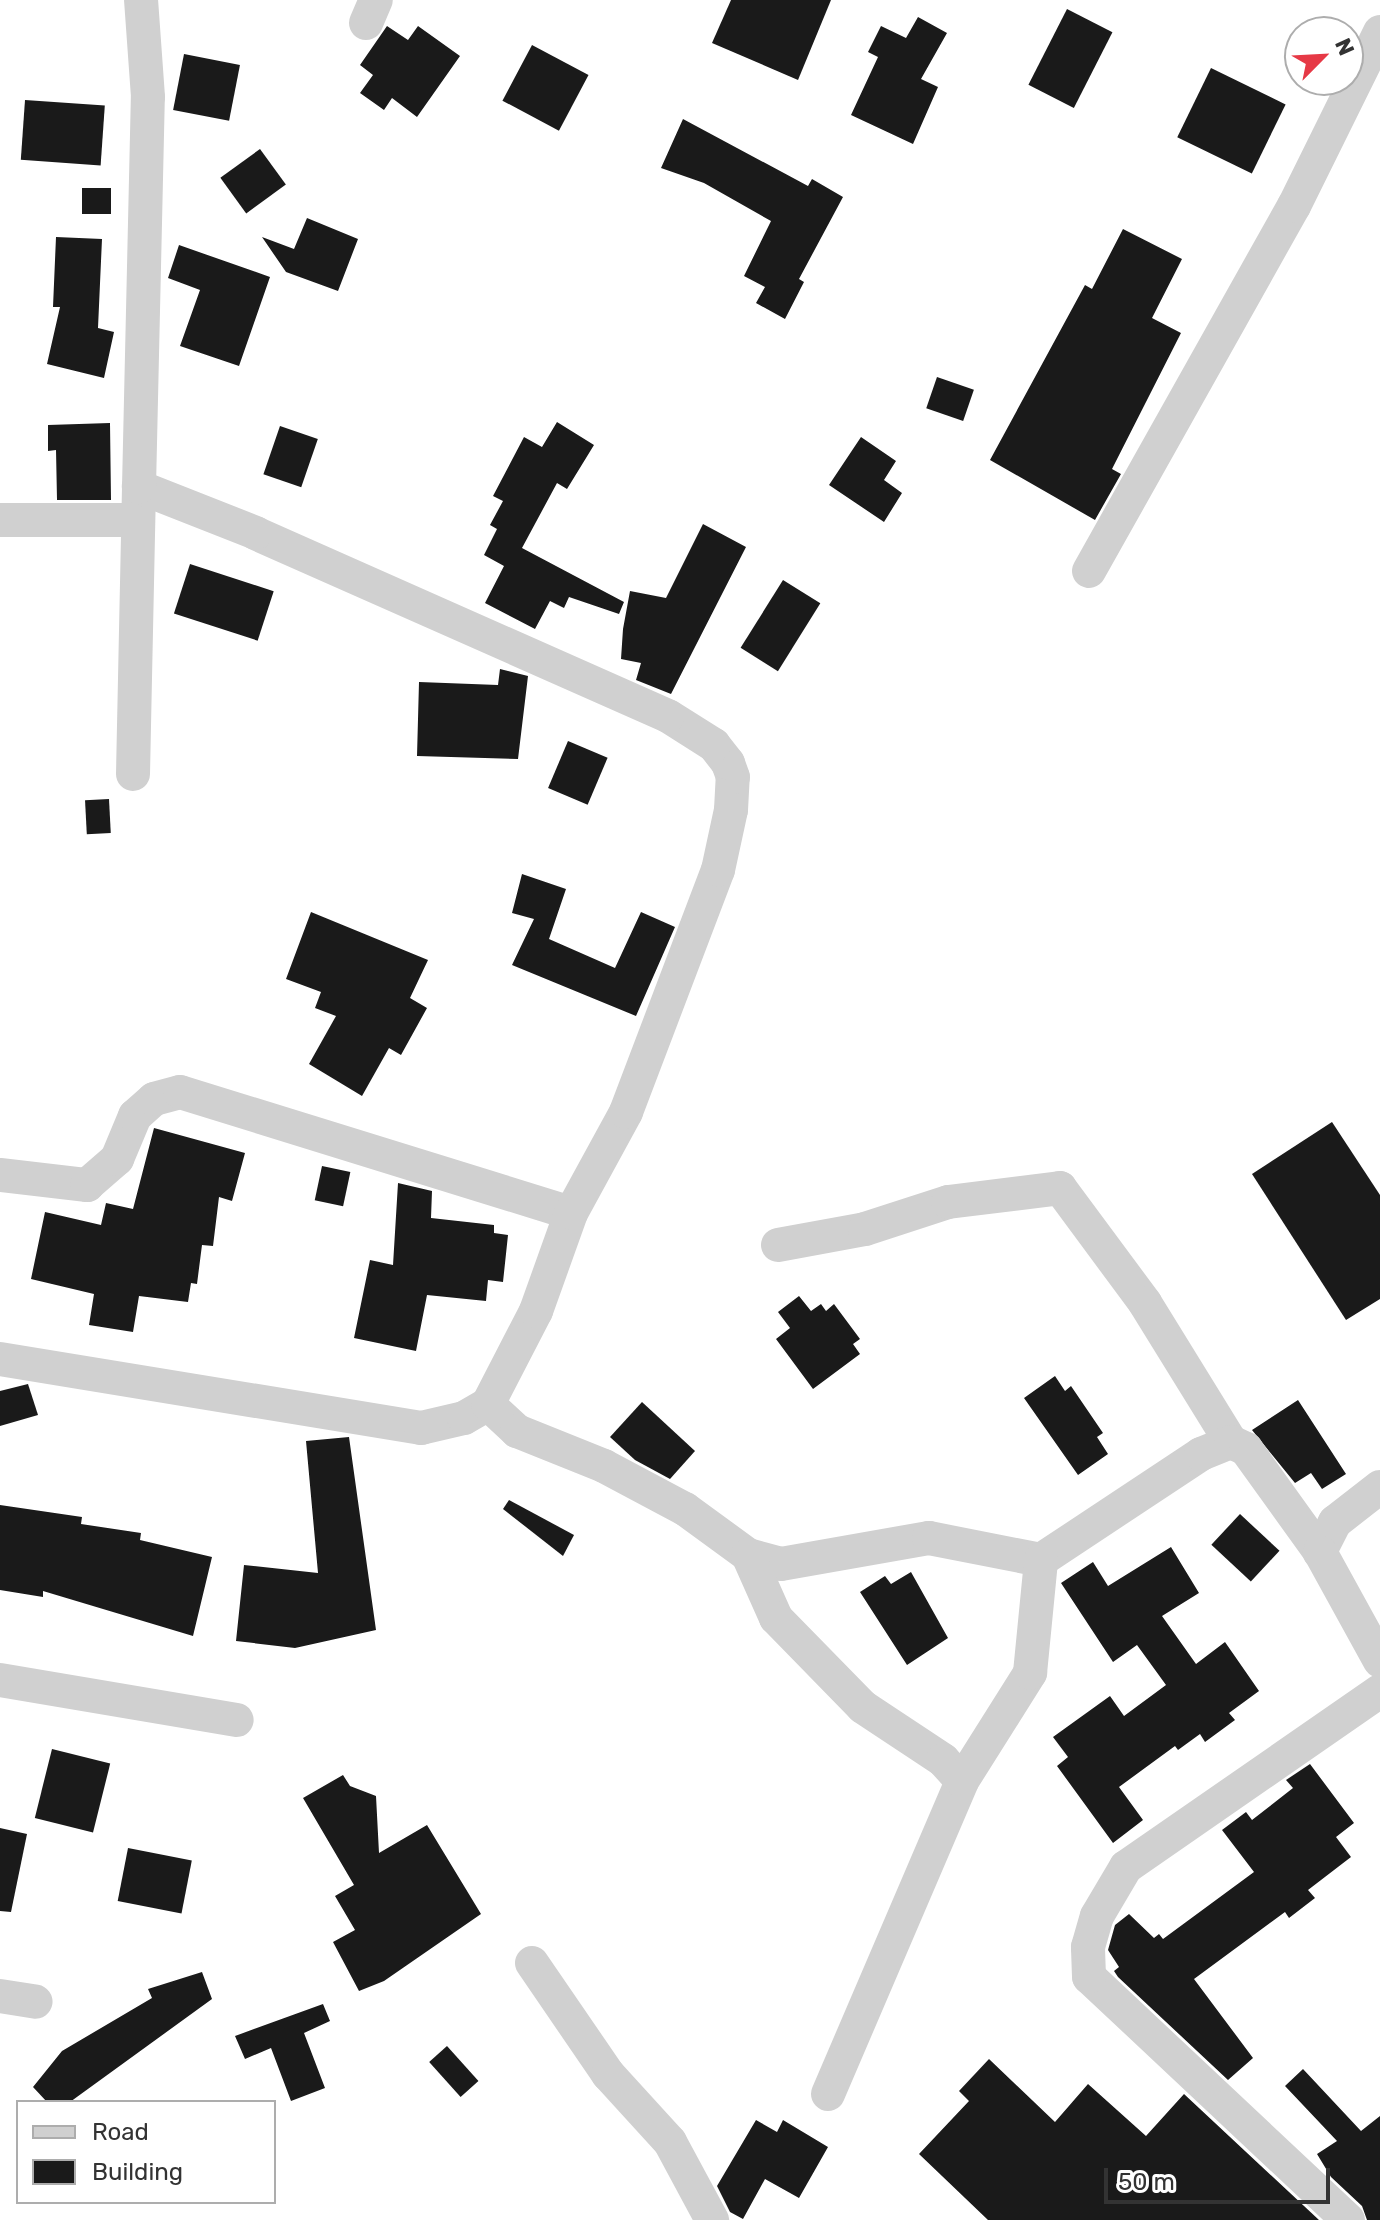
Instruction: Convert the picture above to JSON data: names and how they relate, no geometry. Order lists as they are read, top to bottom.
{
  "legend": ["Road", "Building"],
  "scale_bar": "50 m",
  "north": "top right"
}
